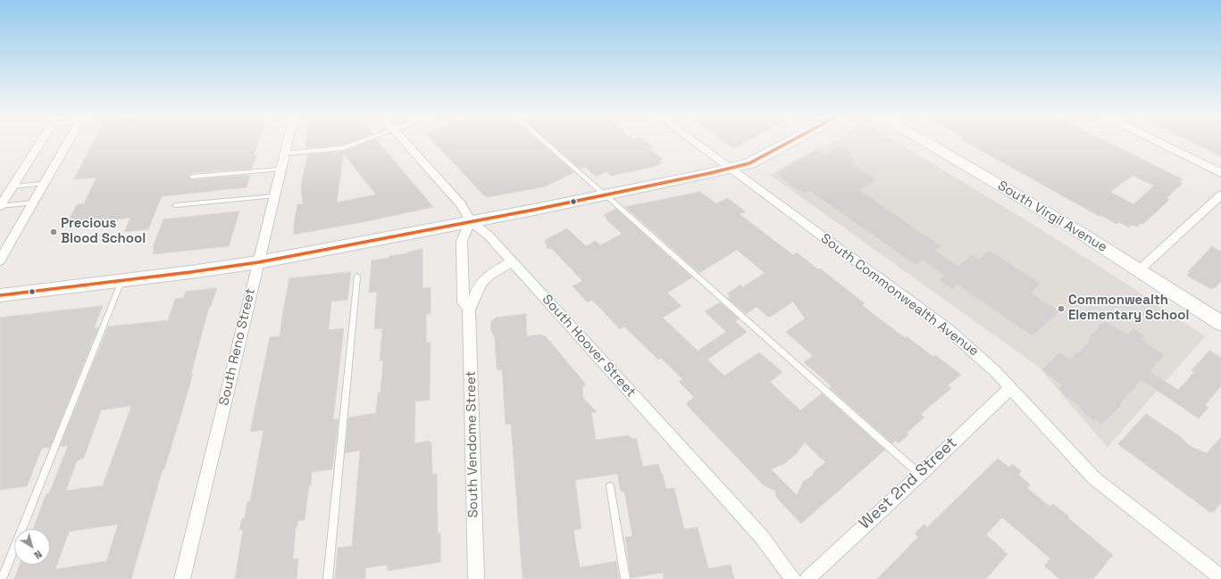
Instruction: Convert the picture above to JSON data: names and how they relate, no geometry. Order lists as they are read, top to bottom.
{
  "streets": {
    "main road": ["South Virgil Avenue"],
    "street": [
      "South Commonwealth Avenue",
      "South Hoover Street",
      "South Reno Street",
      "South Vendome Street",
      "West 2nd Street"
    ]
  },
  "crossings": [
    ["South Commonwealth Avenue", "West 2nd Street"]
  ],
  "places": ["Precious Blood School", "Commonwealth Elementary School"],
  "north": "bottom right"
}
